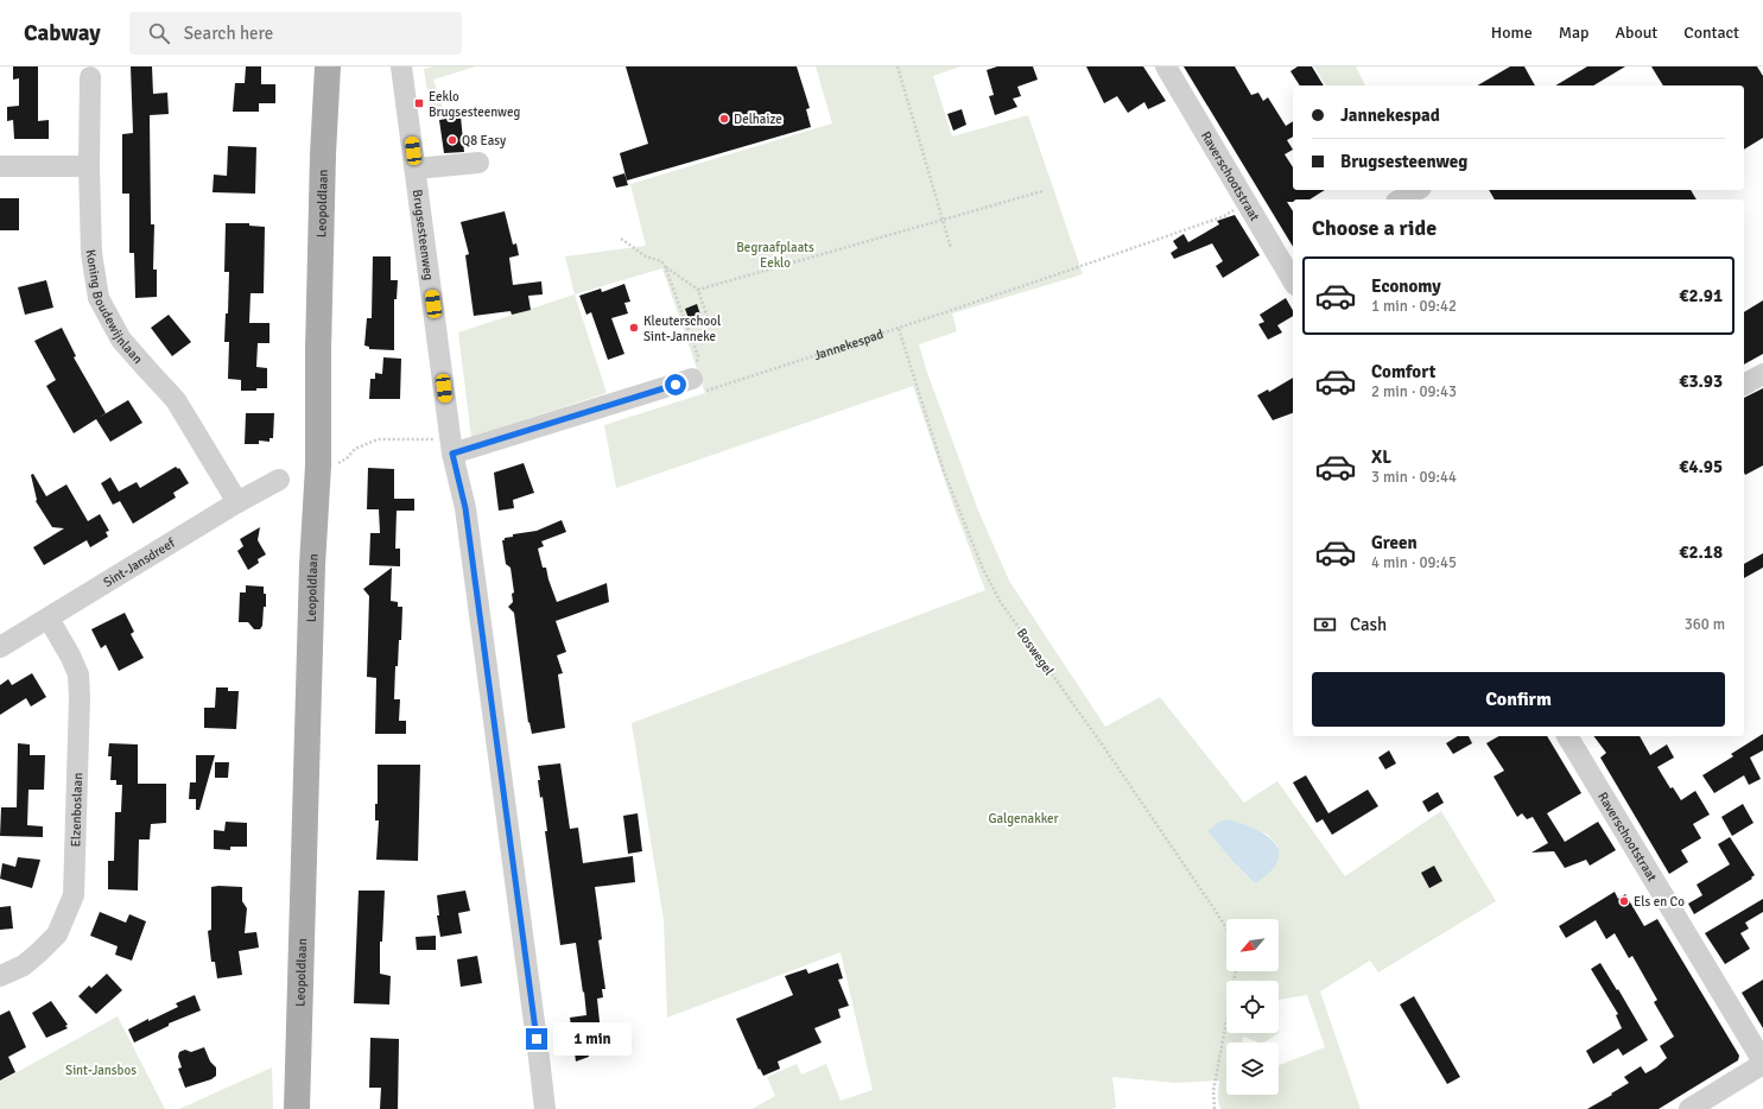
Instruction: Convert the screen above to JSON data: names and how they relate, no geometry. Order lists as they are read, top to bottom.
{
  "streets": {
    "main road": ["Leopoldlaan"],
    "street": [
      "Raverschootstraat",
      "Brugsesteenweg",
      "Koning Boudewijnlaan",
      "Sint-Jansdreef",
      "Elzenboslaan"
    ],
    "path": ["Jannekespad", "Boswegel"]
  },
  "crossings": [
    ["Raverschootstraat", "Jannekespad"],
    ["Koning Boudewijnlaan", "Sint-Jansdreef"],
    ["Jannekespad", "Boswegel"],
    ["Sint-Jansdreef", "Elzenboslaan"]
  ],
  "parks": ["Begraafplaats Eeklo", "Galgenakker", "Sint-Jansbos"],
  "places": {
    "transit": ["Eeklo Brugsesteenweg"],
    "other": [
      "Delhaize",
      "Q8 Easy",
      "Kleuterschool Sint-Janneke",
      "Els en Co"
    ]
  },
  "north": "bottom left",
  "page": {
    "header": "Cabway",
    "search": "Search here",
    "nav": [
      "Home",
      "Map",
      "About",
      "Contact"
    ],
    "banner": ["Jannekespad", "Brugsesteenweg"],
    "heading": "Choose a ride",
    "list": [
      {
        "name": "Economy",
        "note": "1 min · 09:42",
        "value": "€2.91"
      },
      {
        "name": "Comfort",
        "note": "2 min · 09:43",
        "value": "€3.93"
      },
      {
        "name": "XL",
        "note": "3 min · 09:44",
        "value": "€4.95"
      },
      {
        "name": "Green",
        "note": "4 min · 09:45",
        "value": "€2.18"
      }
    ],
    "pay": ["Cash", "360 m"],
    "buttons": "Confirm",
    "bubble": "1 min"
  }
}
